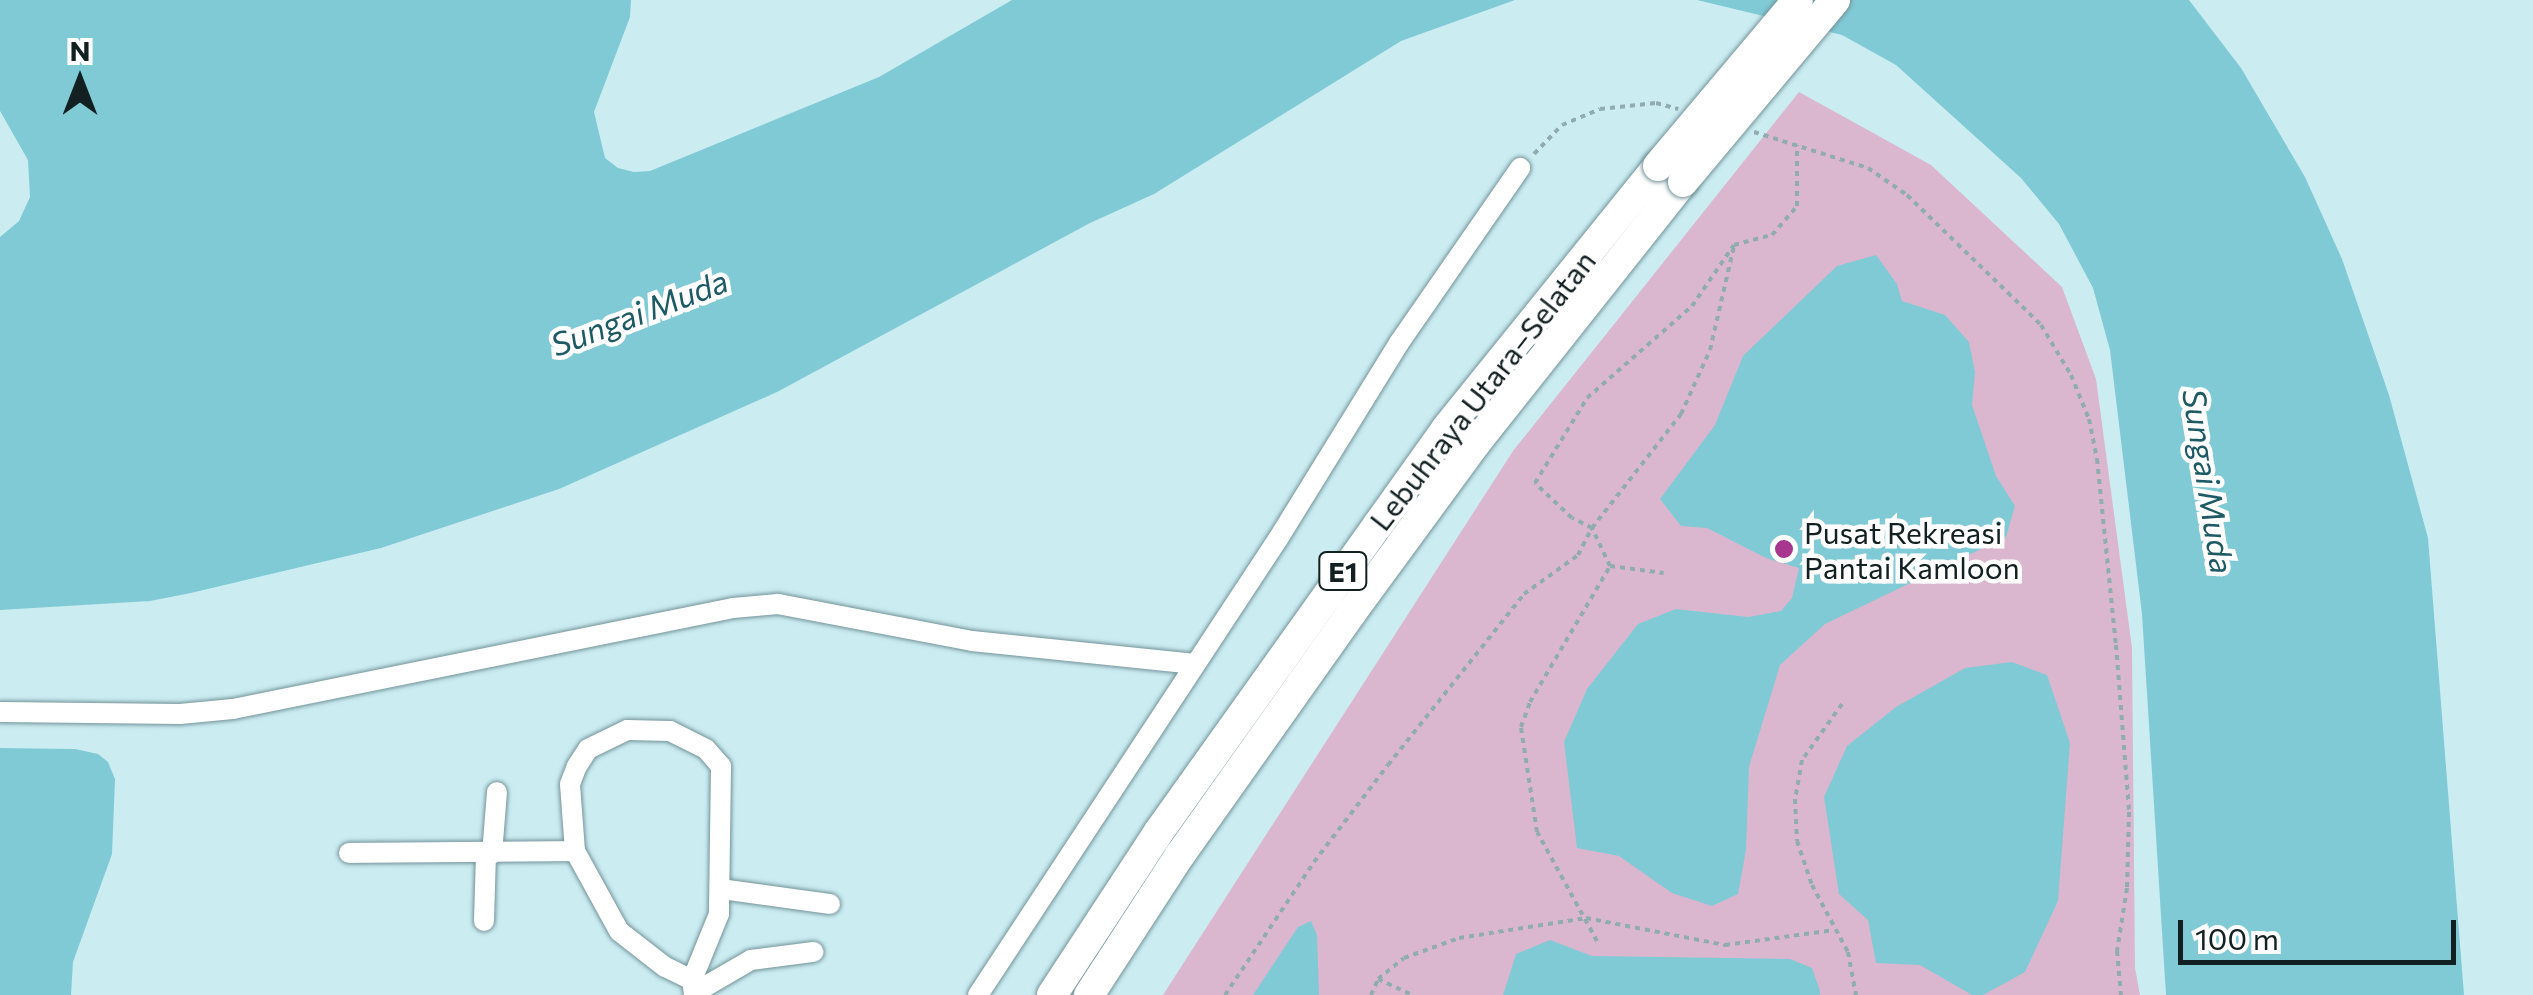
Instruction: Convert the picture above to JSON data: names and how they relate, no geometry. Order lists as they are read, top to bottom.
{
  "streets": {
    "highway": ["Lebuhraya Utara–Selatan", "E1"]
  },
  "water": ["Sungai Muda"],
  "places": ["Pusat Rekreasi Pantai Kamloon"],
  "scale_bar": "100 m",
  "north": "top"
}
